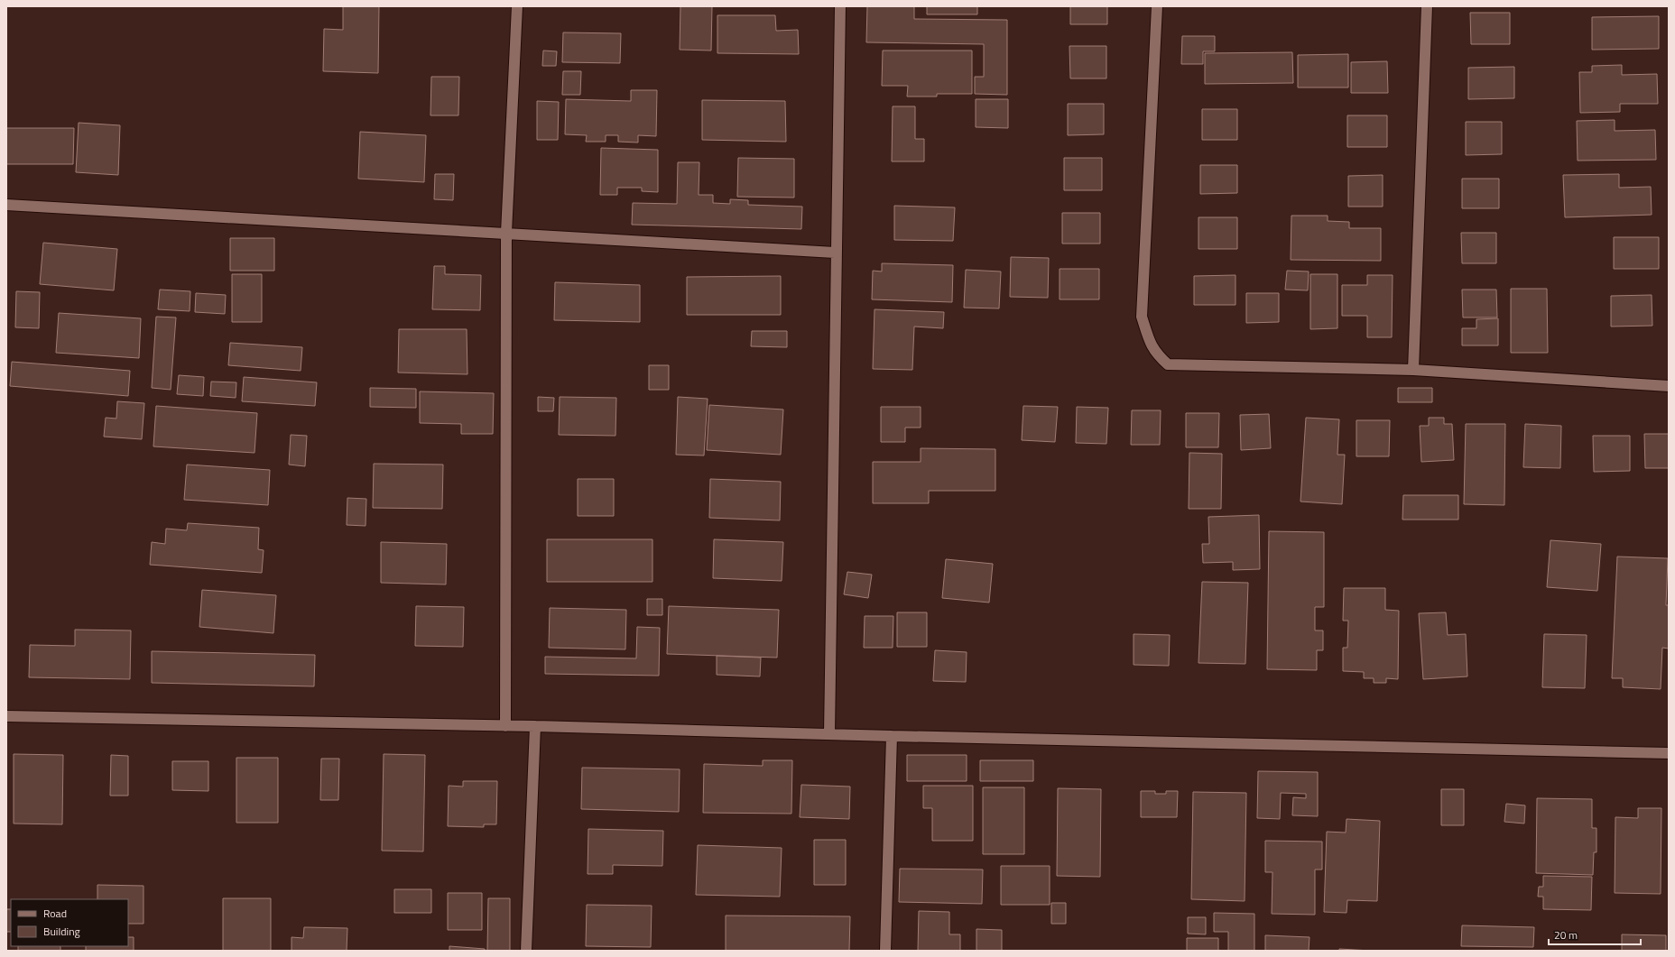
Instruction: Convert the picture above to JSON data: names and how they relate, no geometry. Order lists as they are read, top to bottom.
{
  "legend": ["Road", "Building"],
  "scale_bar": "20 m"
}
